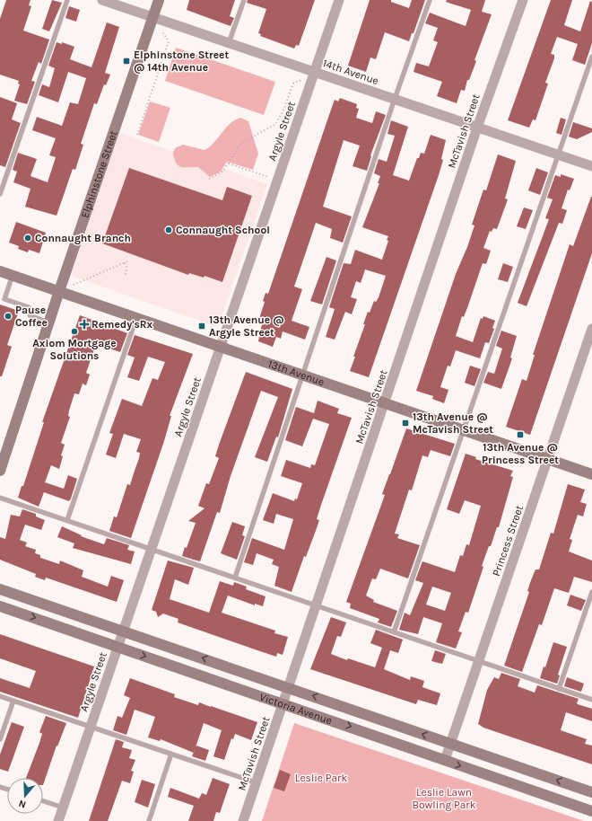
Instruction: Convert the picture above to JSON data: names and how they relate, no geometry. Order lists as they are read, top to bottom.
{
  "streets": {
    "street": [
      "14th Avenue",
      "Argyle Street",
      "McTavish Street",
      "Elphinstone Street",
      "13th Avenue",
      "Princess Street",
      "Victoria Avenue"
    ]
  },
  "crossings": [
    ["14th Avenue", "Argyle Street"],
    ["14th Avenue", "McTavish Street"],
    ["14th Avenue", "Elphinstone Street"],
    ["Argyle Street", "13th Avenue"],
    ["Argyle Street", "Victoria Avenue"],
    ["McTavish Street", "13th Avenue"],
    ["McTavish Street", "Victoria Avenue"],
    ["Elphinstone Street", "13th Avenue"],
    ["13th Avenue", "Princess Street"],
    ["Princess Street", "Victoria Avenue"]
  ],
  "parks": ["Leslie Park", "Leslie Lawn Bowling Park"],
  "places": {
    "transit": [
      "Elphinstone Street @ 14th Avenue",
      "13th Avenue @ Argyle Street",
      "13th Avenue @ McTavish Street",
      "13th Avenue @ Princess Street"
    ],
    "other": [
      "Connaught School",
      "Connaught Branch",
      "Pause Coffee",
      "Axiom Mortgage Solutions"
    ],
    "health": ["Remedy'sRx"]
  },
  "north": "bottom"
}
